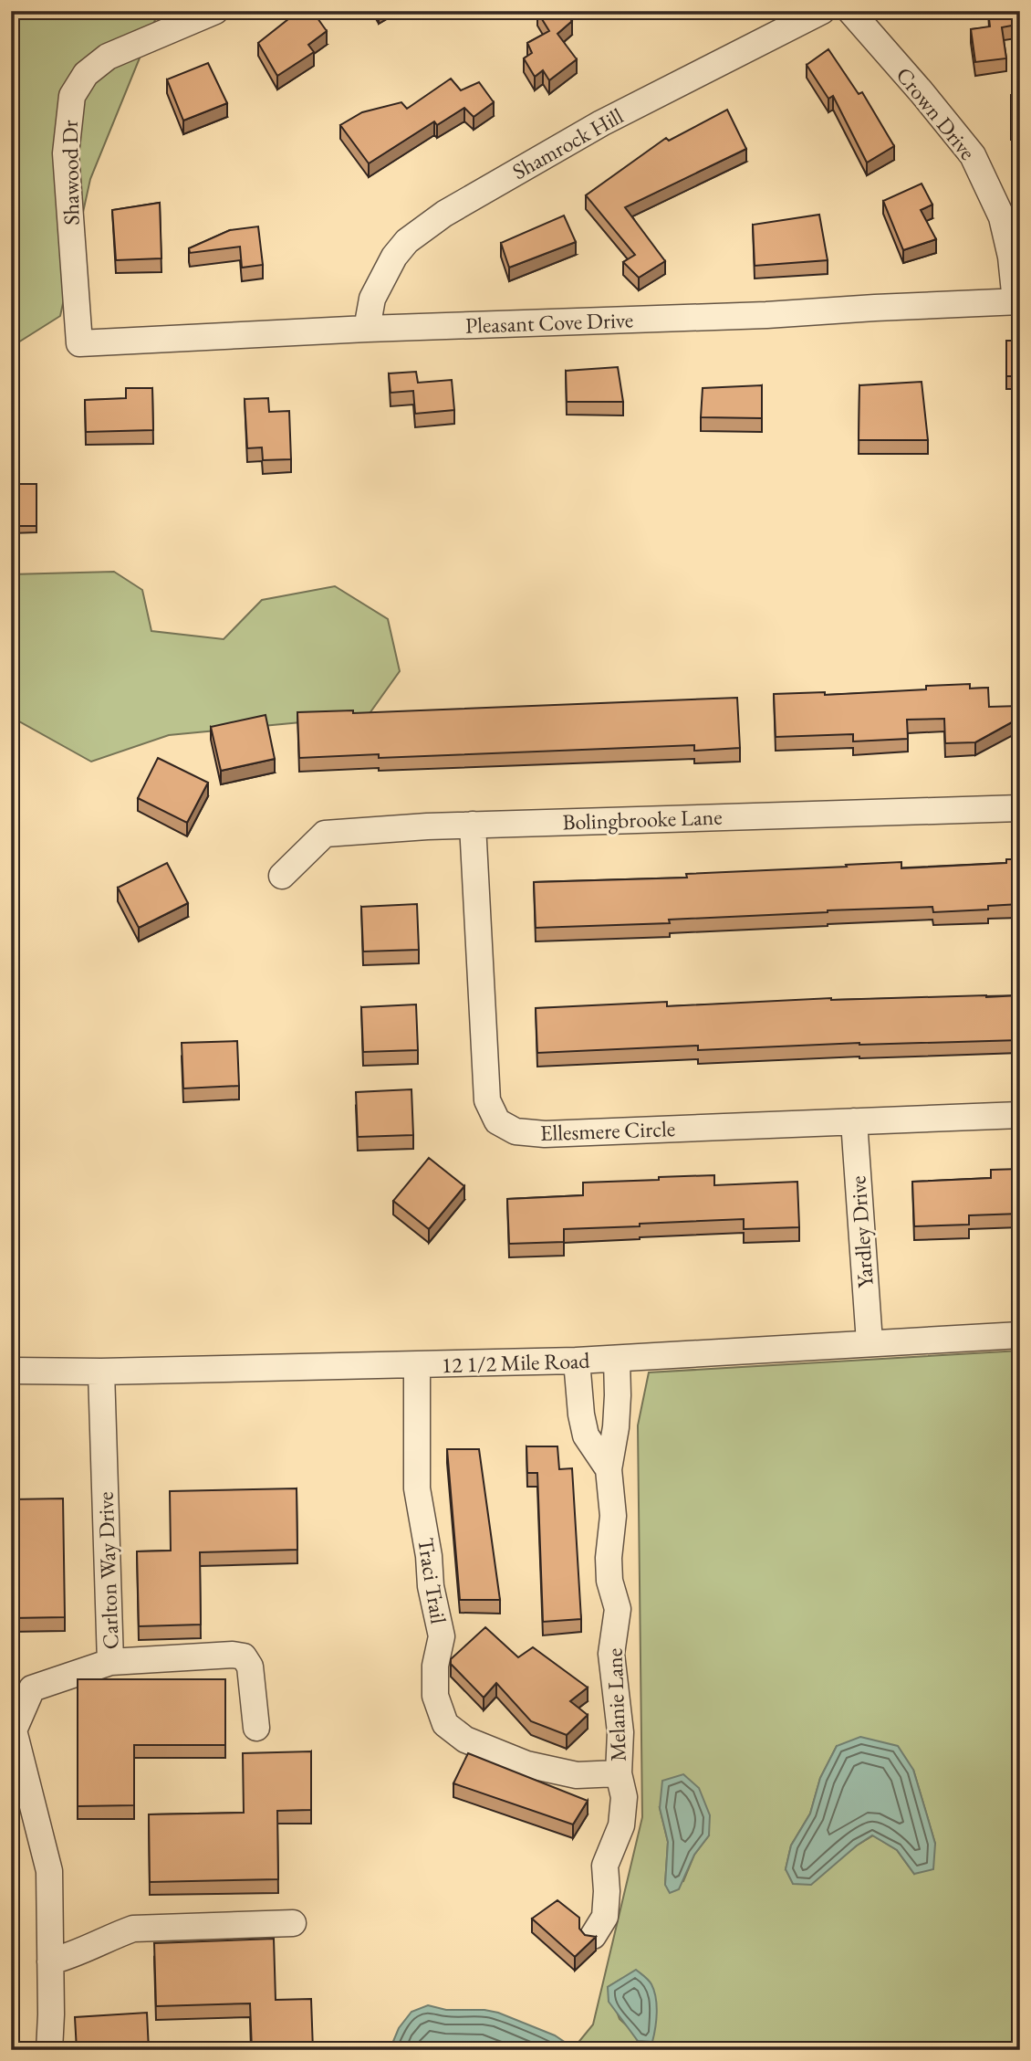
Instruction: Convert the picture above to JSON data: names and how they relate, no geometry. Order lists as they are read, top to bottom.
{
  "streets": {
    "street": [
      "Crown Drive",
      "Shamrock Hill",
      "Shawood Dr",
      "Pleasant Cove Drive",
      "Bolingbrooke Lane",
      "Ellesmere Circle",
      "Yardley Drive",
      "12 1/2 Mile Road",
      "Carlton Way Drive",
      "Traci Trail",
      "Melanie Lane"
    ]
  },
  "crossings": [
    ["Crown Drive", "Pleasant Cove Drive"],
    ["Shamrock Hill", "Pleasant Cove Drive"],
    ["Shawood Dr", "Pleasant Cove Drive"],
    ["Bolingbrooke Lane", "Ellesmere Circle"],
    ["Ellesmere Circle", "Yardley Drive"],
    ["Yardley Drive", "12 1/2 Mile Road"],
    ["12 1/2 Mile Road", "Carlton Way Drive"],
    ["12 1/2 Mile Road", "Traci Trail"],
    ["12 1/2 Mile Road", "Melanie Lane"],
    ["Traci Trail", "Melanie Lane"]
  ]
}
